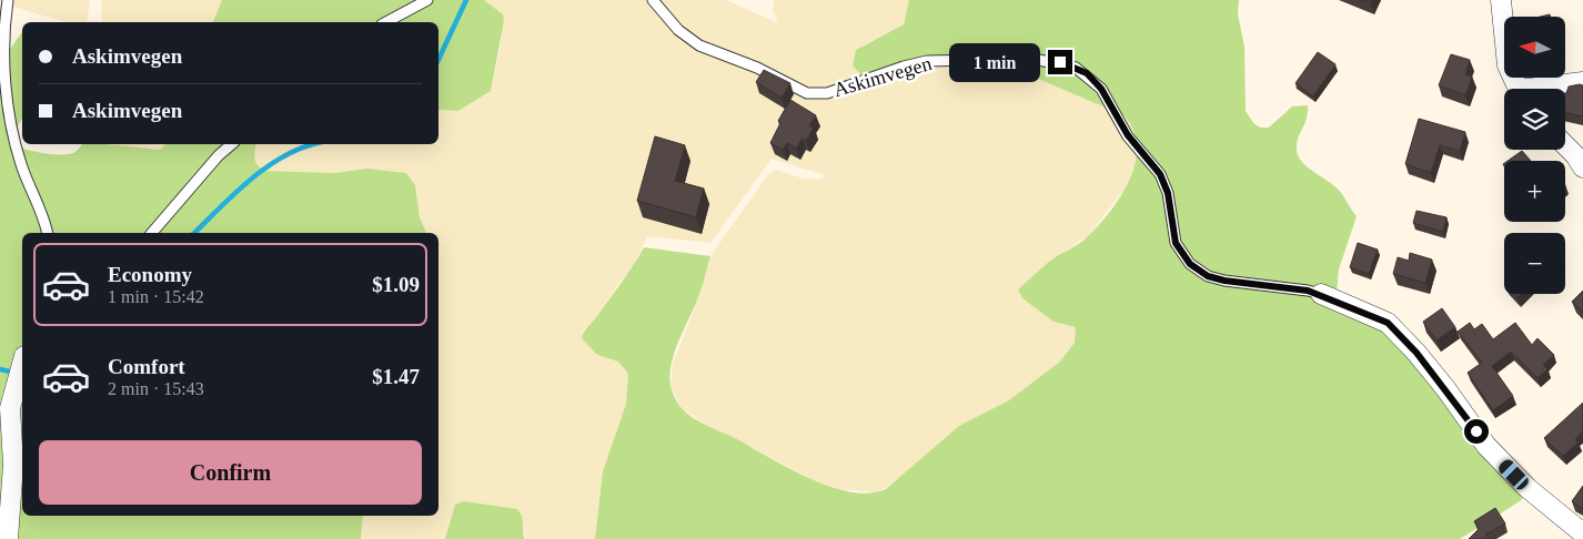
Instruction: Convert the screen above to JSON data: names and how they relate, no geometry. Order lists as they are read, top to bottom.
{
  "streets": {
    "street": ["Askimvegen"]
  },
  "north": "left",
  "page": {
    "map_buttons": ["+", "−"],
    "banner": ["Askimvegen", "Askimvegen"],
    "bubble": "1 min",
    "list": [
      {
        "name": "Economy",
        "note": "1 min · 15:42",
        "value": "$1.09"
      },
      {
        "name": "Comfort",
        "note": "2 min · 15:43",
        "value": "$1.47"
      }
    ],
    "buttons": "Confirm"
  }
}
